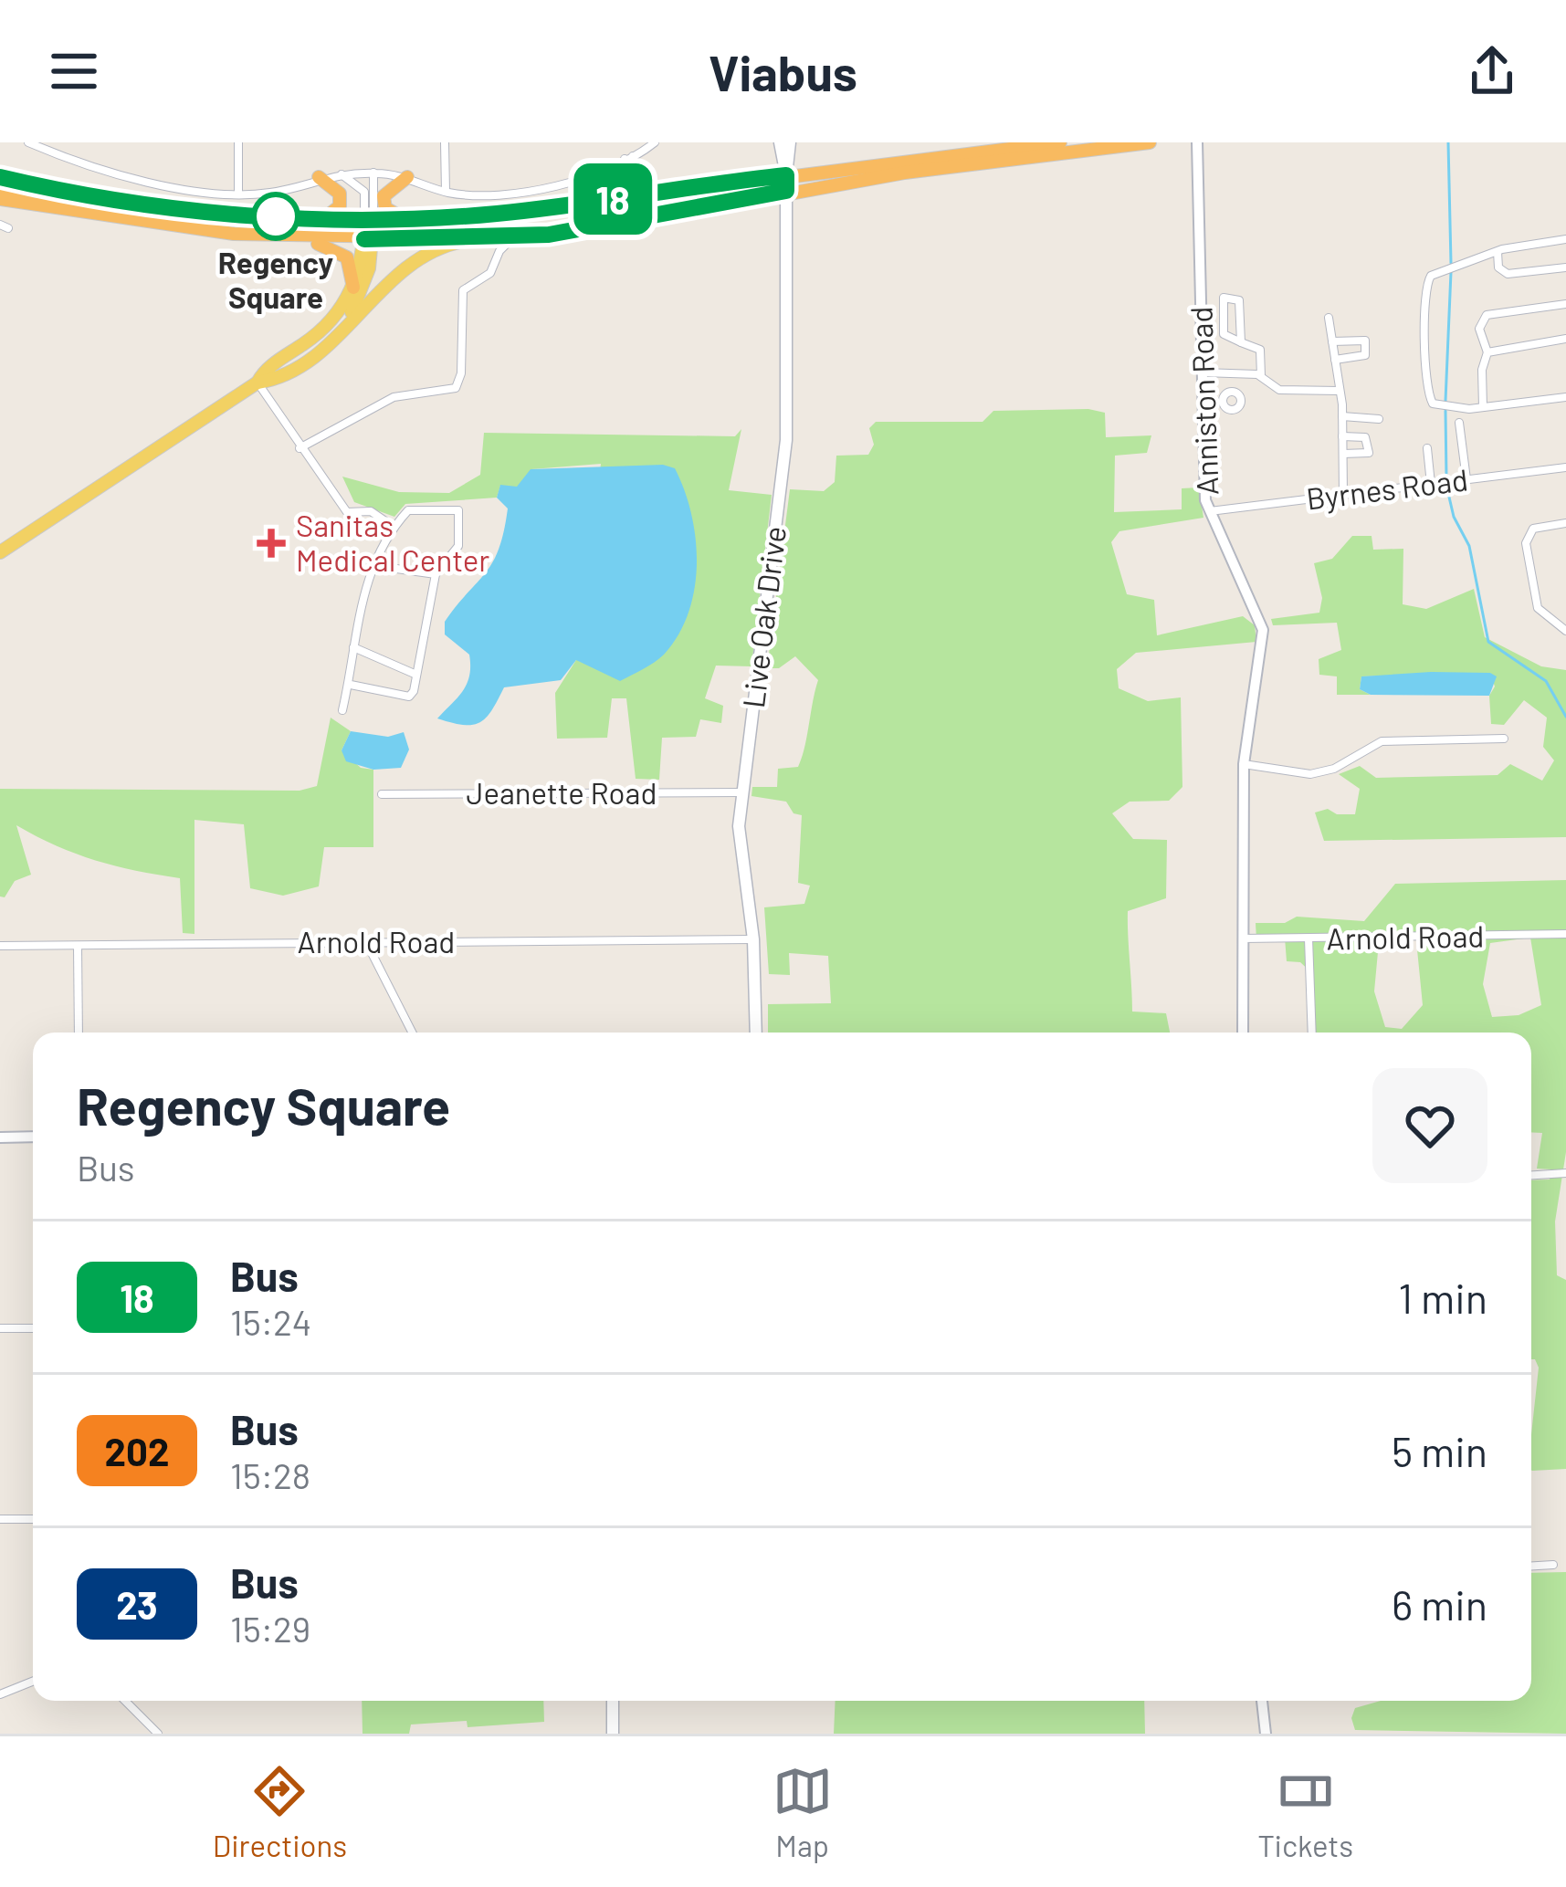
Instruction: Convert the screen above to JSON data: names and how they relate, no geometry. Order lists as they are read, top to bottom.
{
  "streets": {
    "main road": ["Live Oak Drive"],
    "street": [
      "Anniston Road",
      "Byrnes Road",
      "Jeanette Road",
      "Arnold Road"
    ]
  },
  "crossings": [
    ["Anniston Road", "Byrnes Road"],
    ["Anniston Road", "Arnold Road"],
    ["Live Oak Drive", "Jeanette Road"],
    ["Live Oak Drive", "Arnold Road"]
  ],
  "places": {
    "other": ["Regency Square"],
    "health": ["Sanitas Medical Center"]
  },
  "lines": ["bus line 18"],
  "page": {
    "header": "Viabus",
    "on_map": "18",
    "heading": ["Regency Square", "Bus"],
    "list": [
      {
        "mark": "18",
        "name": "Bus",
        "note": "15:24",
        "value": "1 min"
      },
      {
        "mark": "202",
        "name": "Bus",
        "note": "15:28",
        "value": "5 min"
      },
      {
        "mark": "23",
        "name": "Bus",
        "note": "15:29",
        "value": "6 min"
      }
    ],
    "tabs": ["Directions", "Map", "Tickets"]
  }
}
